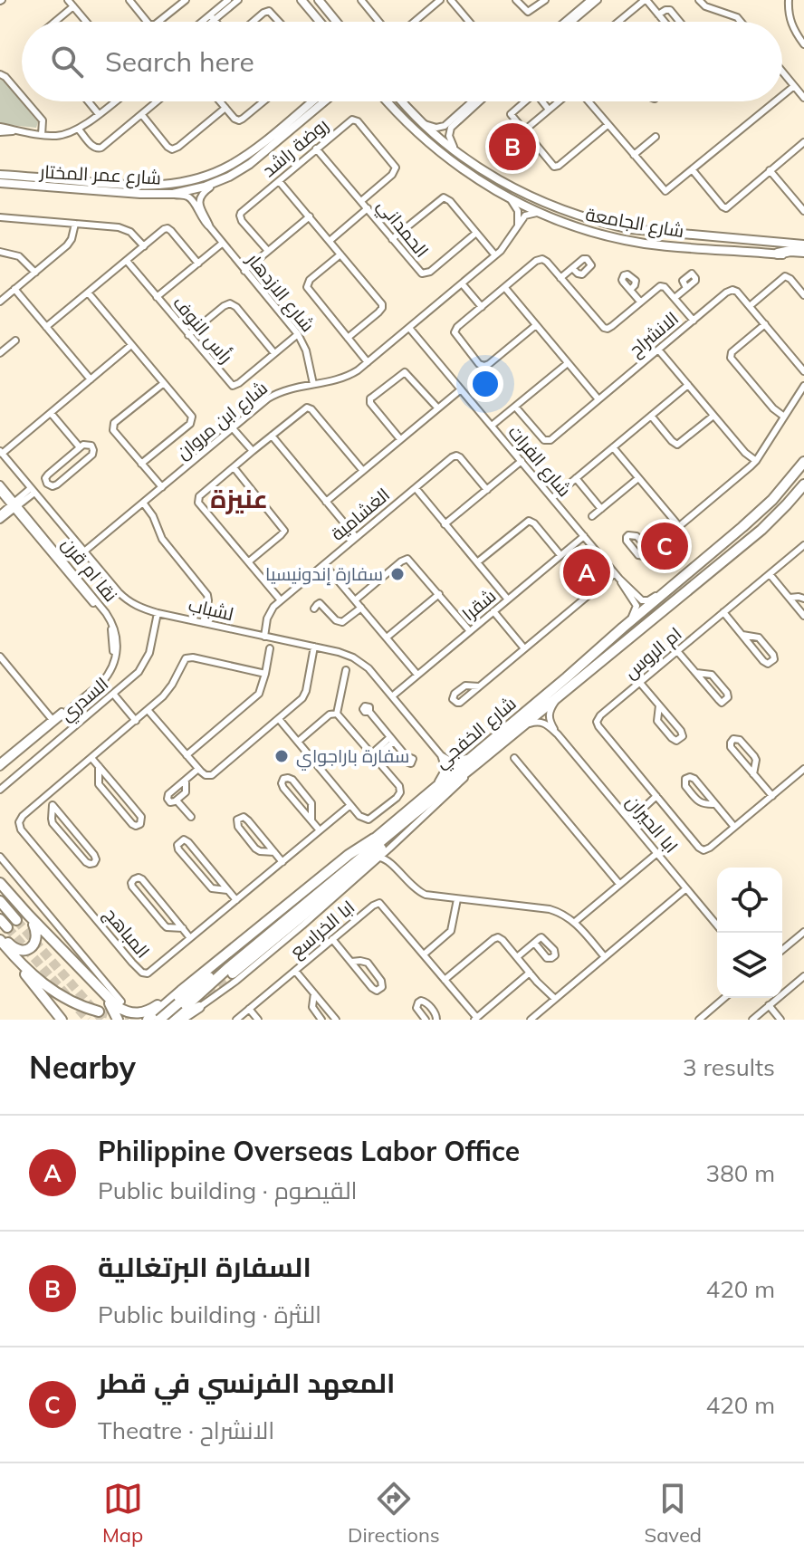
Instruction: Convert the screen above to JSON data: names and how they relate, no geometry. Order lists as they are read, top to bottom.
{
  "streets": {
    "highway": ["شارع الخفجي"],
    "main road": ["شارع عمر المختار", "شارع الجامعة"],
    "street": [
      "روضة راشد",
      "الحمداني",
      "شارع الازدهار",
      "رأس النوف",
      "الانشراح",
      "شارع ابن مروان",
      "شارع الفرات",
      "الغشامية",
      "نقا ام قرن",
      "شقرا",
      "لشباب",
      "ام الروس",
      "السدري",
      "ابا الحيران",
      "ابا الخراسع",
      "المباهج"
    ]
  },
  "crossings": [
    ["روضة راشد", "الحمداني"],
    ["شارع عمر المختار", "شارع الازدهار"],
    ["شارع الجامعة", "شارع ابن مروان"],
    ["شارع الازدهار", "رأس النوف"],
    ["شارع الازدهار", "شارع ابن مروان"],
    ["شارع ابن مروان", "شارع الفرات"],
    ["شارع ابن مروان", "لشباب"],
    ["شارع الفرات", "شقرا"],
    ["شارع الفرات", "شارع الخفجي"],
    ["الغشامية", "لشباب"],
    ["شقرا", "لشباب"],
    ["لشباب", "السدري"]
  ],
  "districts": ["عنيزة"],
  "places": ["سفارة إندونيسيا", "سفارة باراجواي"],
  "page": {
    "search": "Search here",
    "pins": ["B", "C", "A"],
    "heading": ["Nearby", "3 results"],
    "list": [
      {
        "mark": "A",
        "name": "Philippine Overseas Labor Office",
        "note": "Public building · القيصوم",
        "value": "380 m"
      },
      {
        "mark": "B",
        "name": "السفارة البرتغالية",
        "note": "Public building · النثرة",
        "value": "420 m"
      },
      {
        "mark": "C",
        "name": "المعهد الفرنسي في قطر",
        "note": "Theatre · الانشراح",
        "value": "420 m"
      }
    ],
    "nav": ["Map", "Directions", "Saved"]
  }
}
